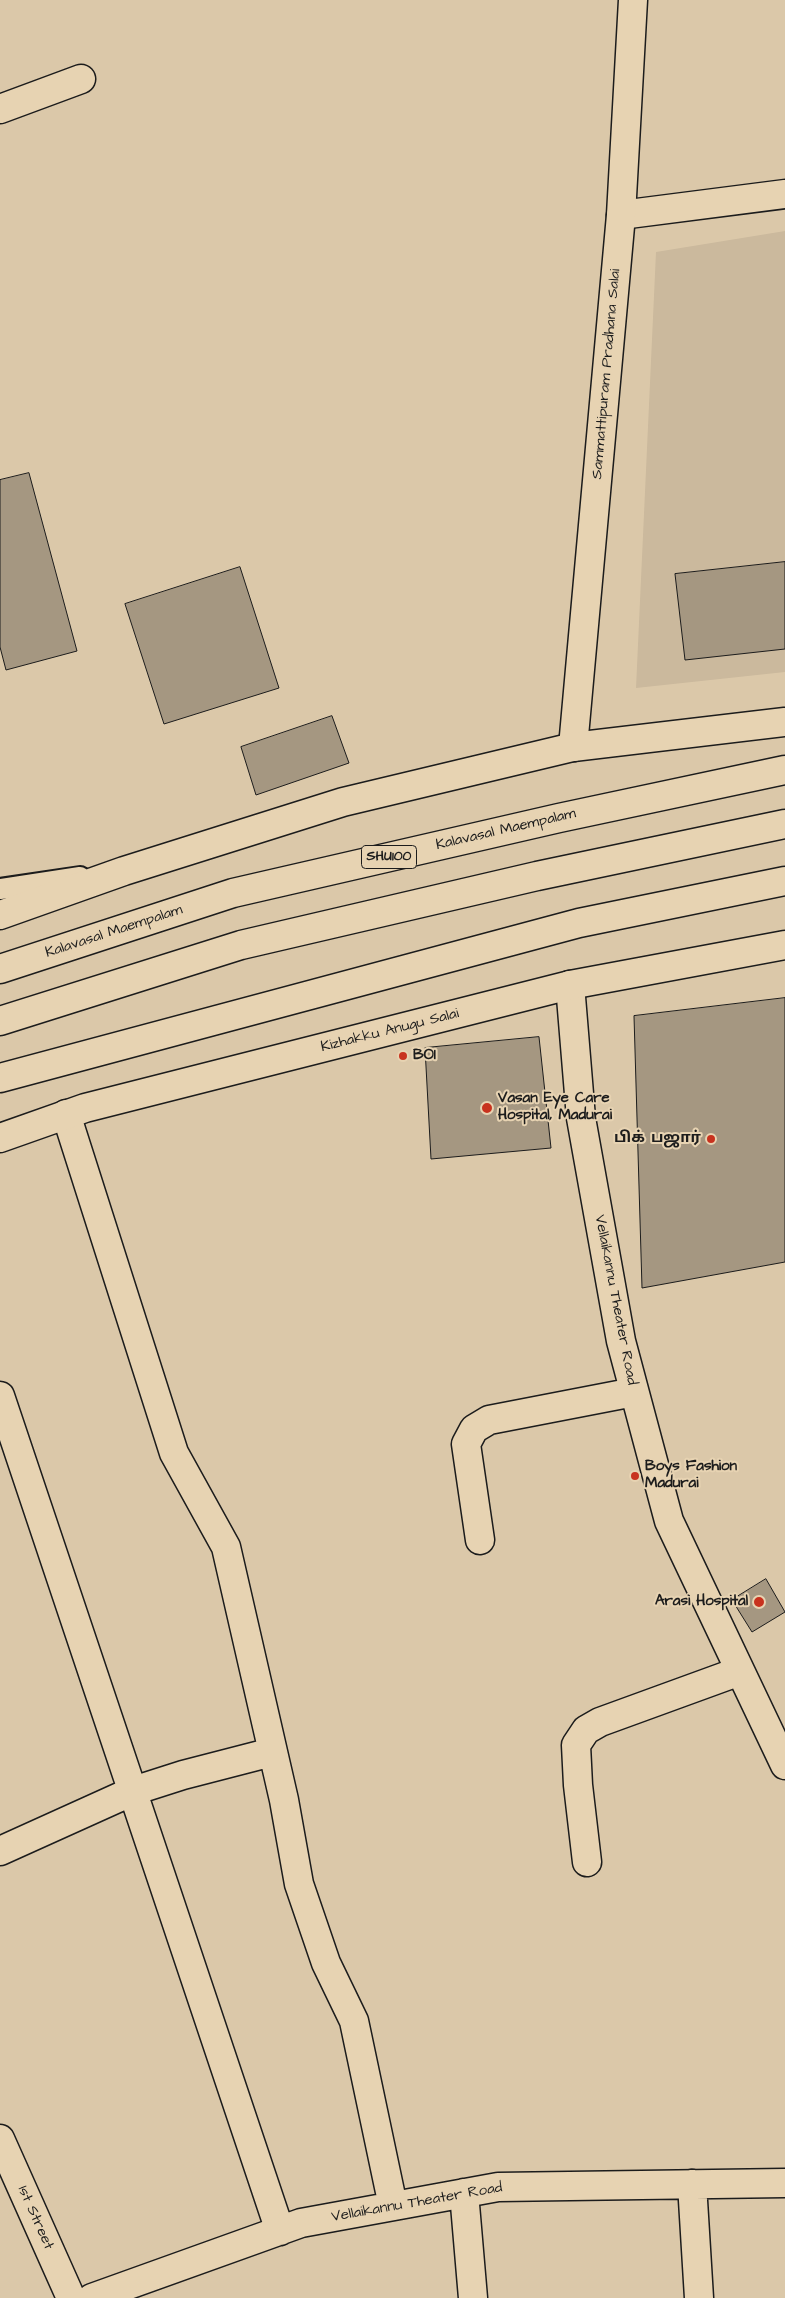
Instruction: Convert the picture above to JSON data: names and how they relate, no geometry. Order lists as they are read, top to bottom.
{
  "streets": {
    "street": [
      "Sammattipuram Pradhana Salai",
      "Kalavasal Maempalam",
      "SHU100",
      "Kizhakku Anugu Salai",
      "Vellaikannu Theater Road",
      "1st Street"
    ]
  },
  "crossings": [
    ["Kizhakku Anugu Salai", "Vellaikannu Theater Road"]
  ],
  "places": [
    "BOI",
    "Vasan Eye Care Hospital, Madurai",
    "பிக் பஜார்",
    "Boys Fashion Madurai",
    "Arasi Hospital"
  ]
}
